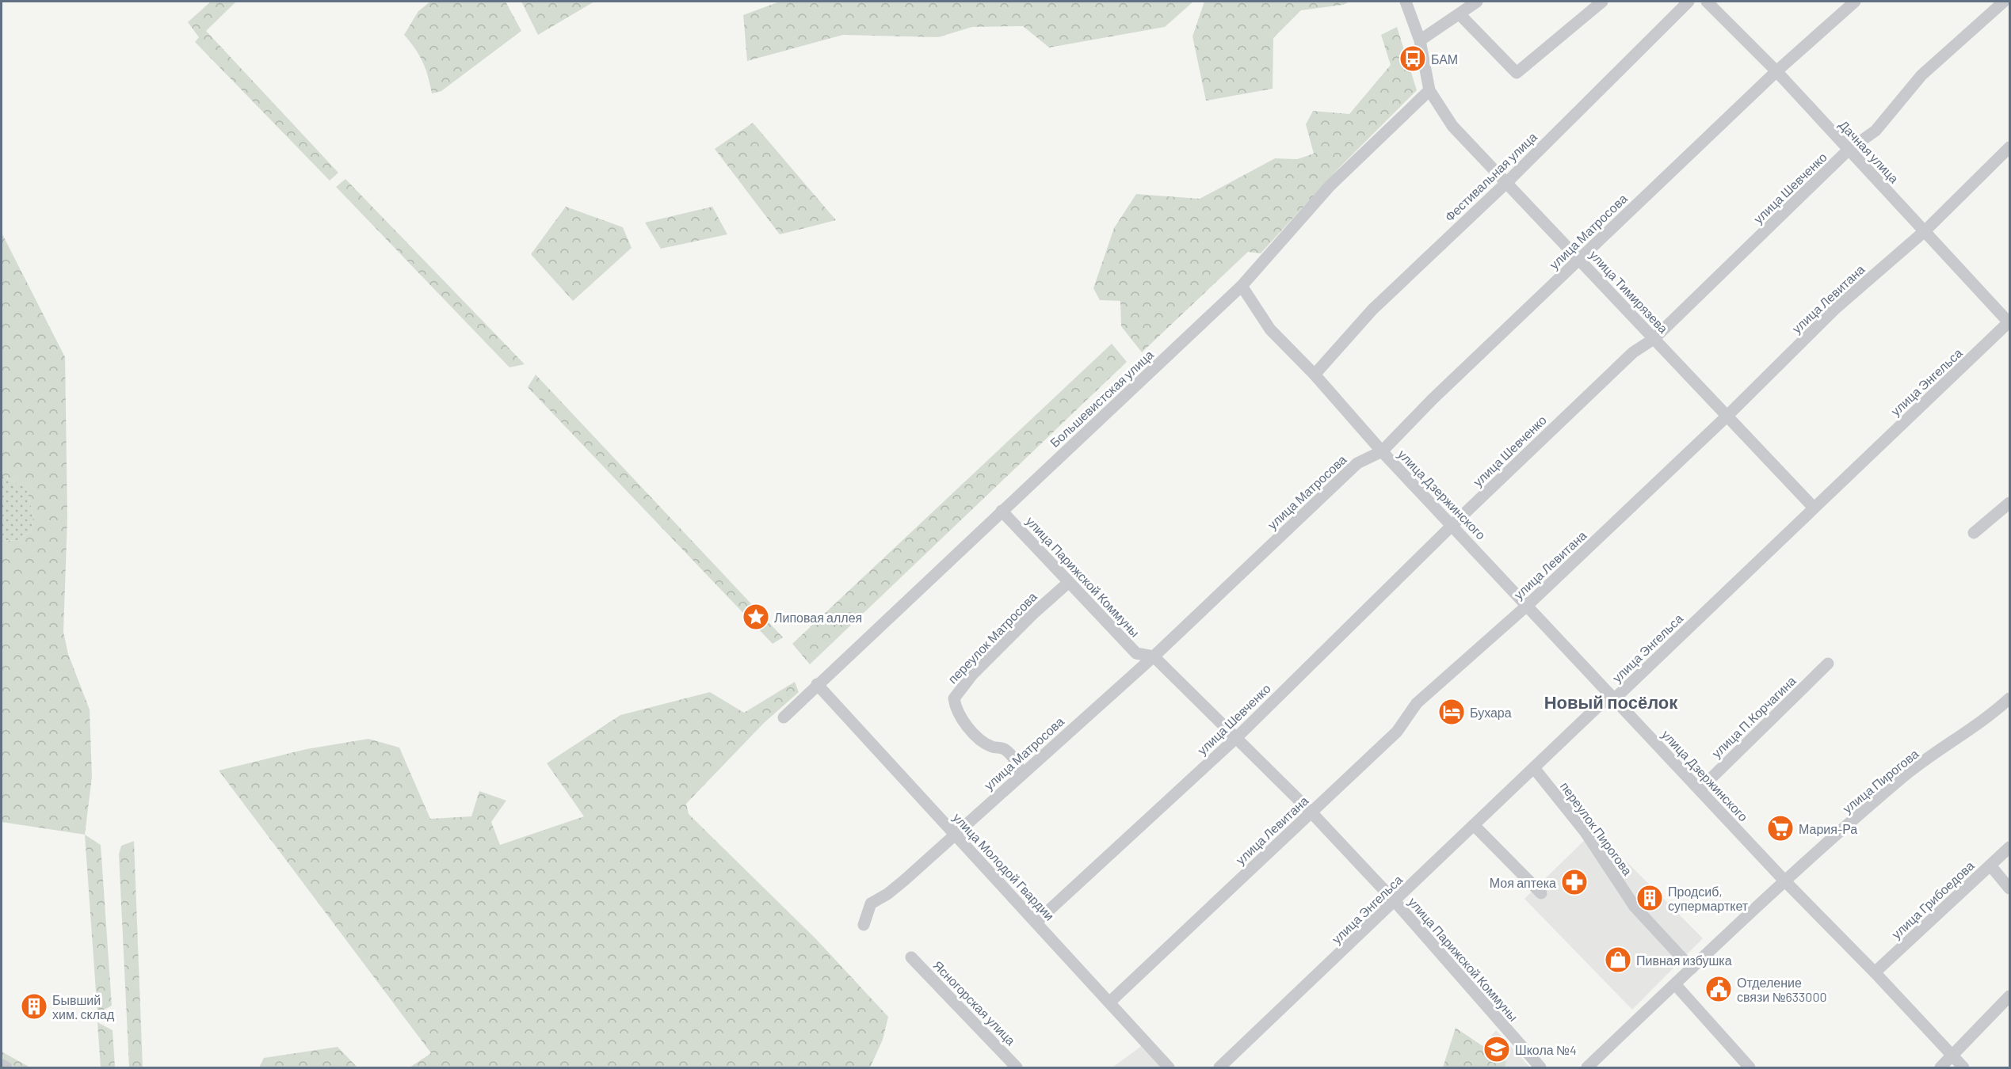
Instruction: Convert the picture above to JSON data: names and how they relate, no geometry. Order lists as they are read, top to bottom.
{
  "streets": {
    "street": [
      "Дачная улица",
      "Фестивальная улица",
      "улица Шевченко",
      "улица Матросова",
      "улица Тимирязева",
      "улица Левитана",
      "улица Энгельса",
      "Большевистская улица",
      "улица Дзержинского",
      "улица Парижской Коммуны",
      "переулок Матросова",
      "улица П.Корчагина",
      "улица Пирогова",
      "переулок Пирогова",
      "улица Молодой Гвардии",
      "улица Грибоедова",
      "Ясногорская улица"
    ]
  },
  "crossings": [
    ["Дачная улица", "улица Шевченко"],
    ["Дачная улица", "улица Матросова"],
    ["Дачная улица", "улица Левитана"],
    ["Дачная улица", "улица Энгельса"],
    ["Фестивальная улица", "улица Тимирязева"],
    ["Фестивальная улица", "улица Дзержинского"],
    ["улица Шевченко", "улица Тимирязева"],
    ["улица Шевченко", "улица Дзержинского"],
    ["улица Шевченко", "улица Парижской Коммуны"],
    ["улица Шевченко", "улица Молодой Гвардии"],
    ["улица Матросова", "улица Тимирязева"],
    ["улица Матросова", "улица Дзержинского"],
    ["улица Матросова", "улица Парижской Коммуны"],
    ["улица Матросова", "переулок Матросова"],
    ["улица Матросова", "улица Молодой Гвардии"],
    ["улица Тимирязева", "улица Левитана"],
    ["улица Тимирязева", "улица Энгельса"],
    ["улица Тимирязева", "Большевистская улица"],
    ["улица Левитана", "улица Дзержинского"],
    ["улица Левитана", "улица Парижской Коммуны"],
    ["улица Левитана", "улица Молодой Гвардии"],
    ["улица Энгельса", "улица Дзержинского"],
    ["улица Энгельса", "улица Парижской Коммуны"],
    ["улица Энгельса", "переулок Пирогова"],
    ["Большевистская улица", "улица Дзержинского"],
    ["Большевистская улица", "улица Парижской Коммуны"],
    ["Большевистская улица", "улица Молодой Гвардии"],
    ["улица Дзержинского", "улица П.Корчагина"],
    ["улица Дзержинского", "улица Пирогова"],
    ["улица Дзержинского", "улица Грибоедова"],
    ["улица Парижской Коммуны", "переулок Матросова"],
    ["улица Пирогова", "переулок Пирогова"]
  ],
  "districts": ["Новый посёлок"],
  "places": {
    "bus stop": ["БАМ"],
    "place": ["Липовая аллея"],
    "hotel": ["Бухара"],
    "supermarket": ["Мария-Ра"],
    "pharmacy": ["Моя аптека"],
    "building": ["Продсиб, супермарткет", "Бывший хим. склад"],
    "shop": ["Пивная избушка"],
    "public building": ["Отделение связи №633000"],
    "school or university": ["Школа №4"]
  }
}
